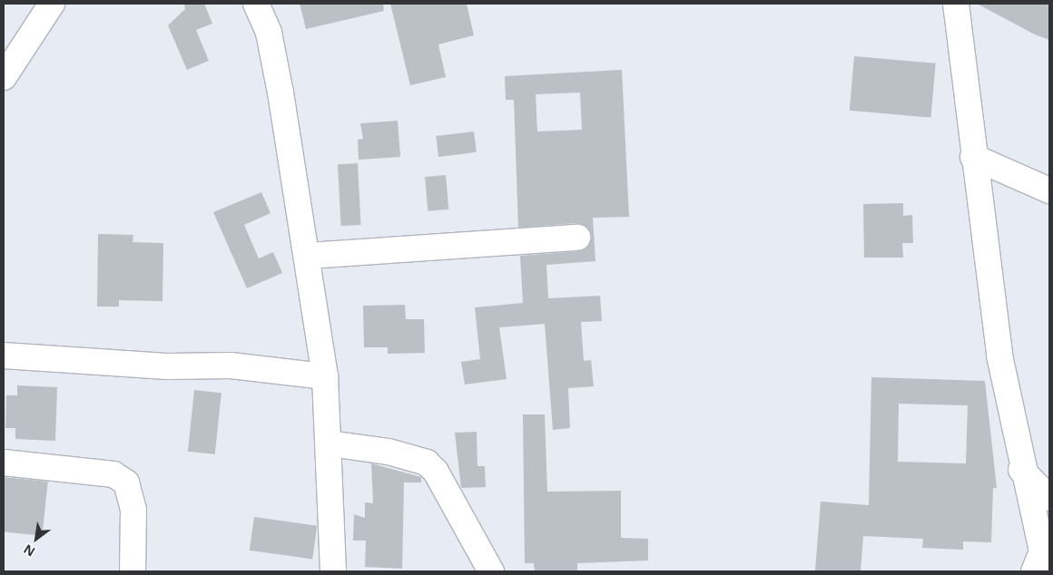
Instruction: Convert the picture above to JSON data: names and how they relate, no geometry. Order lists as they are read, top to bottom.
{
  "north": "bottom left"
}
